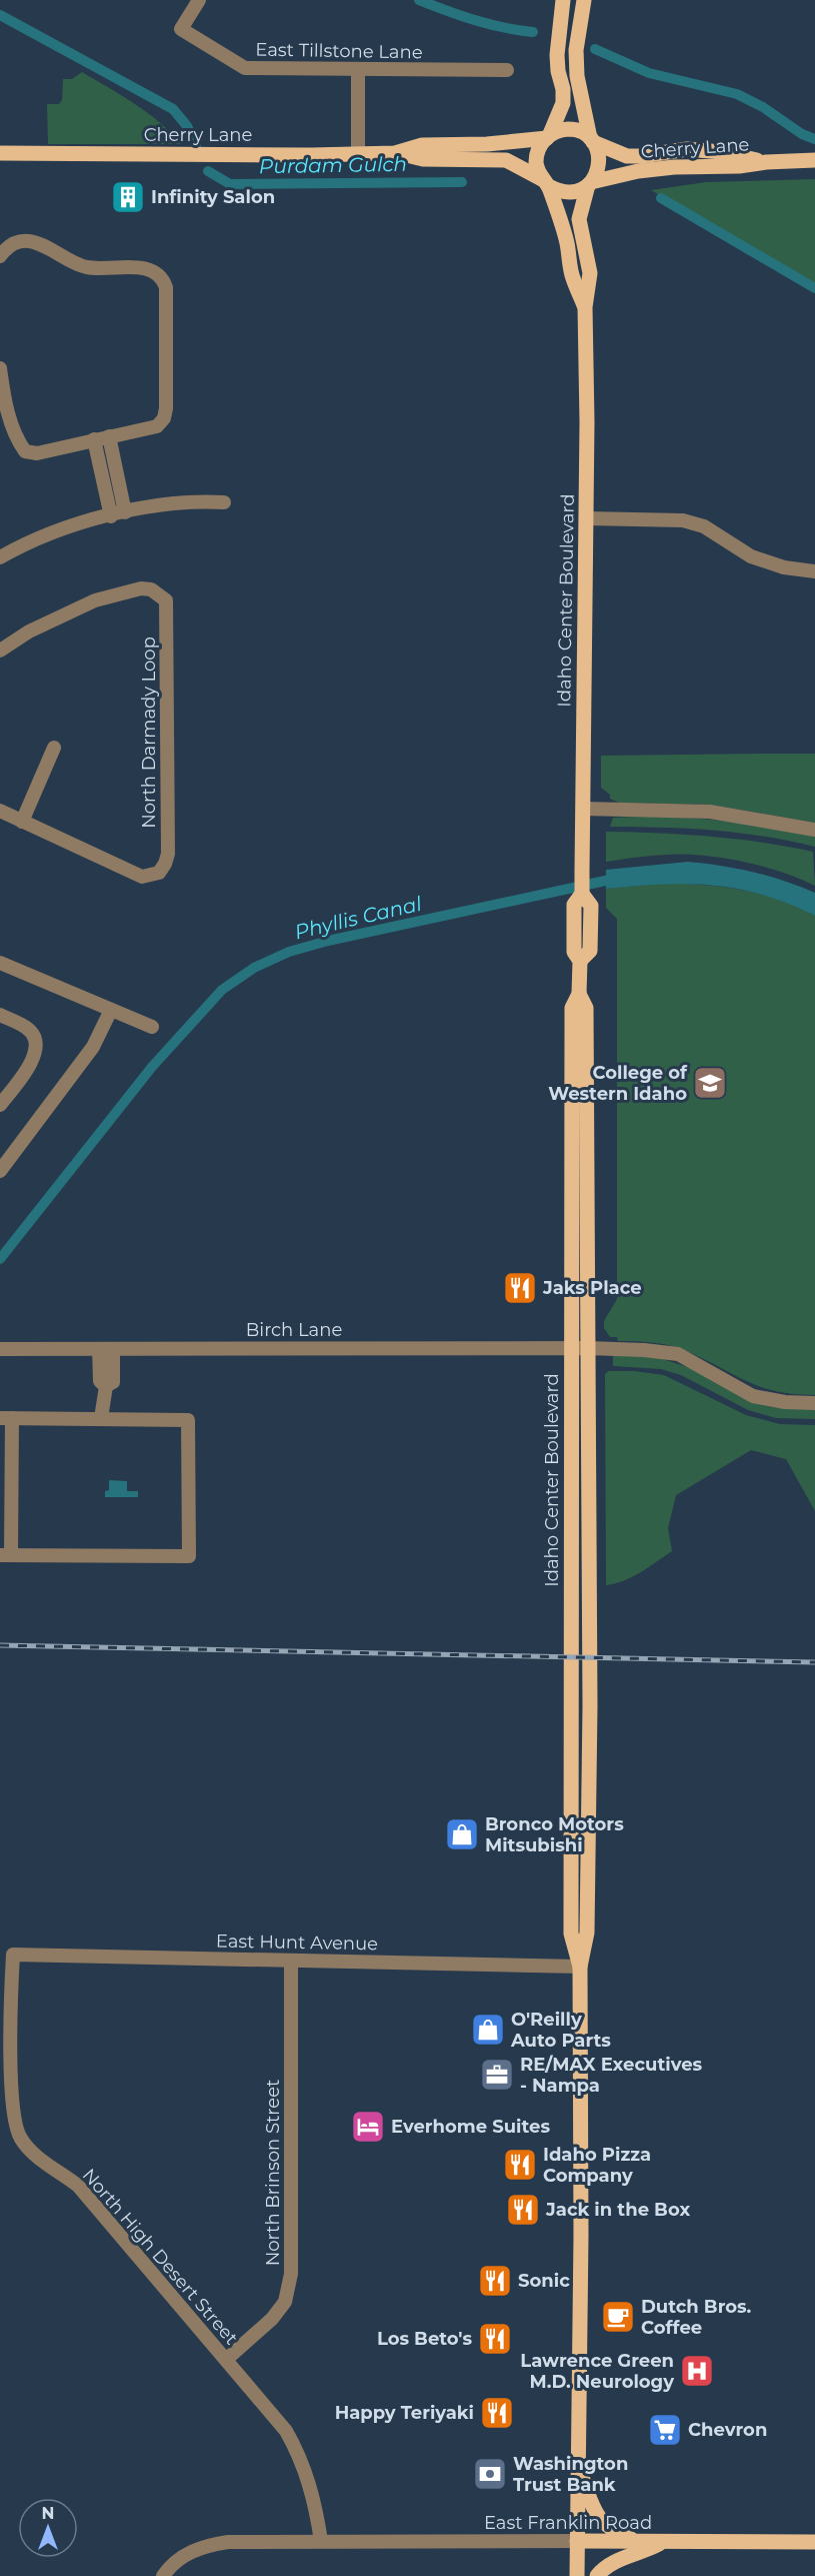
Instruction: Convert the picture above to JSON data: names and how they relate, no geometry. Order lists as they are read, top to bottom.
{
  "streets": {
    "main road": ["Cherry Lane", "Idaho Center Boulevard", "East Franklin Road"],
    "street": [
      "East Tillstone Lane",
      "North Darmady Loop",
      "Birch Lane",
      "East Hunt Avenue",
      "North Brinson Street",
      "North High Desert Street"
    ]
  },
  "crossings": [
    ["Cherry Lane", "Idaho Center Boulevard"],
    ["Idaho Center Boulevard", "Birch Lane"],
    ["Idaho Center Boulevard", "East Hunt Avenue"],
    ["Idaho Center Boulevard", "East Franklin Road"],
    ["East Hunt Avenue", "North Brinson Street"],
    ["East Hunt Avenue", "North High Desert Street"],
    ["North Brinson Street", "North High Desert Street"],
    ["North High Desert Street", "East Franklin Road"]
  ],
  "water": ["Purdam Gulch", "Phyllis Canal"],
  "places": {
    "building": ["Infinity Salon"],
    "school or university": ["College of Western Idaho"],
    "restaurant": [
      "Jaks Place",
      "Idaho Pizza Company",
      "Jack in the Box",
      "Sonic",
      "Los Beto's",
      "Happy Teriyaki"
    ],
    "shop": ["Bronco Motors Mitsubishi", "O'Reilly Auto Parts"],
    "office": ["RE/MAX Executives - Nampa"],
    "hotel": ["Everhome Suites"],
    "cafe": ["Dutch Bros. Coffee"],
    "hospital": ["Lawrence Green M.D. Neurology"],
    "supermarket": ["Chevron"],
    "bank": ["Washington Trust Bank"]
  },
  "north": "top"
}
